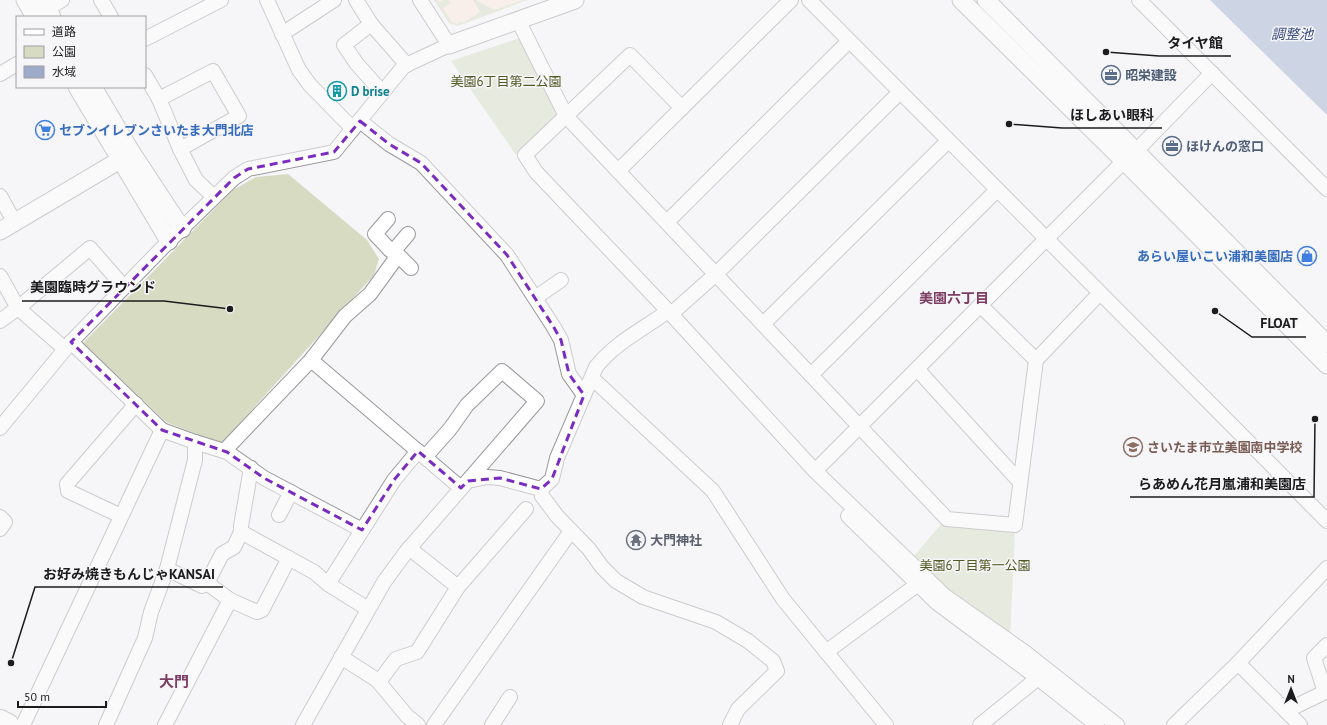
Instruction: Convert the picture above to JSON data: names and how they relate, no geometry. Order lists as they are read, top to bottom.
{
  "districts": ["美園六丁目", "大門"],
  "water": ["調整池"],
  "parks": ["美園6丁目第二公園", "美園6丁目第一公園"],
  "places": {
    "other": [
      "タイヤ館",
      "ほしあい眼科",
      "美園臨時グラウンド",
      "FLOAT",
      "らあめん花月嵐浦和美園店",
      "お好み焼きもんじゃKANSAI"
    ],
    "office": ["昭栄建設", "ほけんの窓口"],
    "building": ["D brise"],
    "supermarket": ["セブンイレブンさいたま大門北店"],
    "shop": ["あらい屋いこい浦和美園店"],
    "school or university": ["さいたま市立美園南中学校"],
    "temple": ["大門神社"]
  },
  "legend": ["道路", "公園", "水域"],
  "scale_bar": "50 m",
  "north": "top"
}
